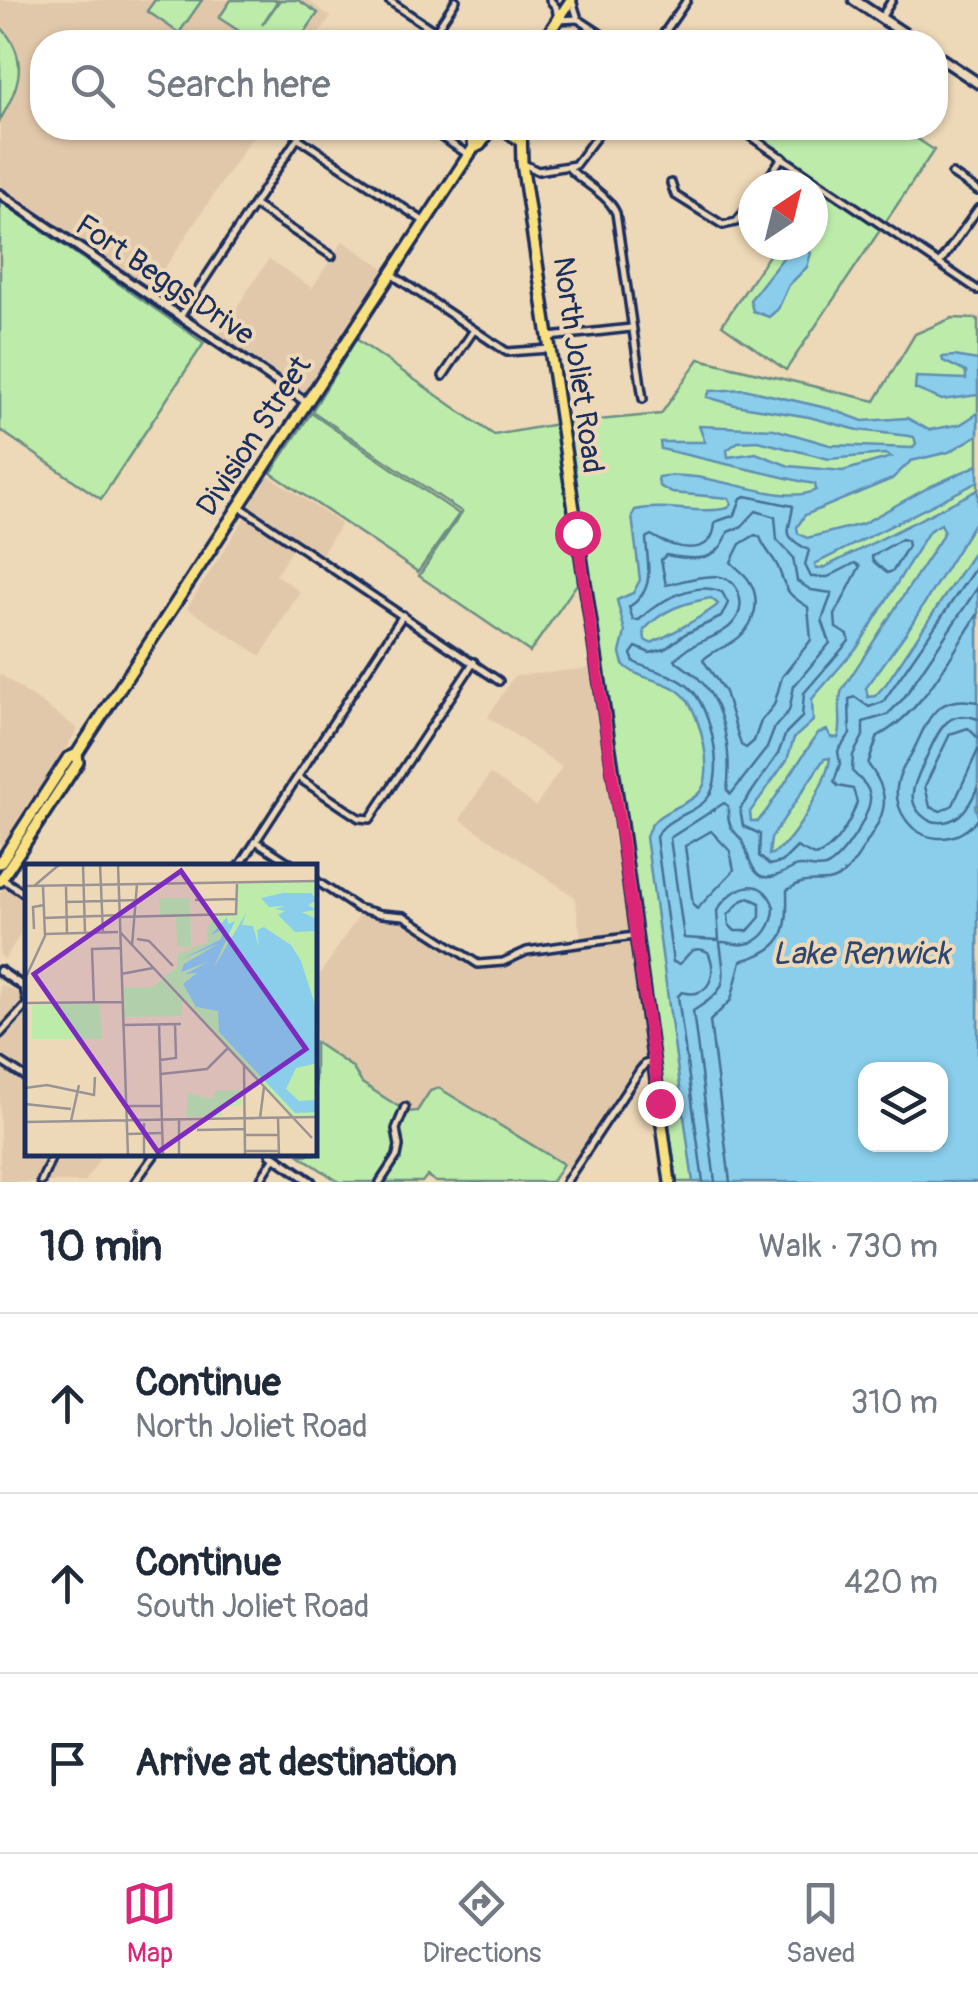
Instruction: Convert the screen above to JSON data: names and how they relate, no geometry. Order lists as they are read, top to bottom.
{
  "streets": {
    "main road": ["North Joliet Road", "Division Street"],
    "street": ["Fort Beggs Drive"]
  },
  "crossings": [
    ["Fort Beggs Drive", "Division Street"]
  ],
  "water": ["Lake Renwick"],
  "north": "top right",
  "page": {
    "search": "Search here",
    "heading": ["10 min", "Walk · 730 m"],
    "list": [
      ["Continue", "North Joliet Road", "310 m"],
      ["Continue", "South Joliet Road", "420 m"],
      "Arrive at destination"
    ],
    "nav": ["Map", "Directions", "Saved"]
  }
}
